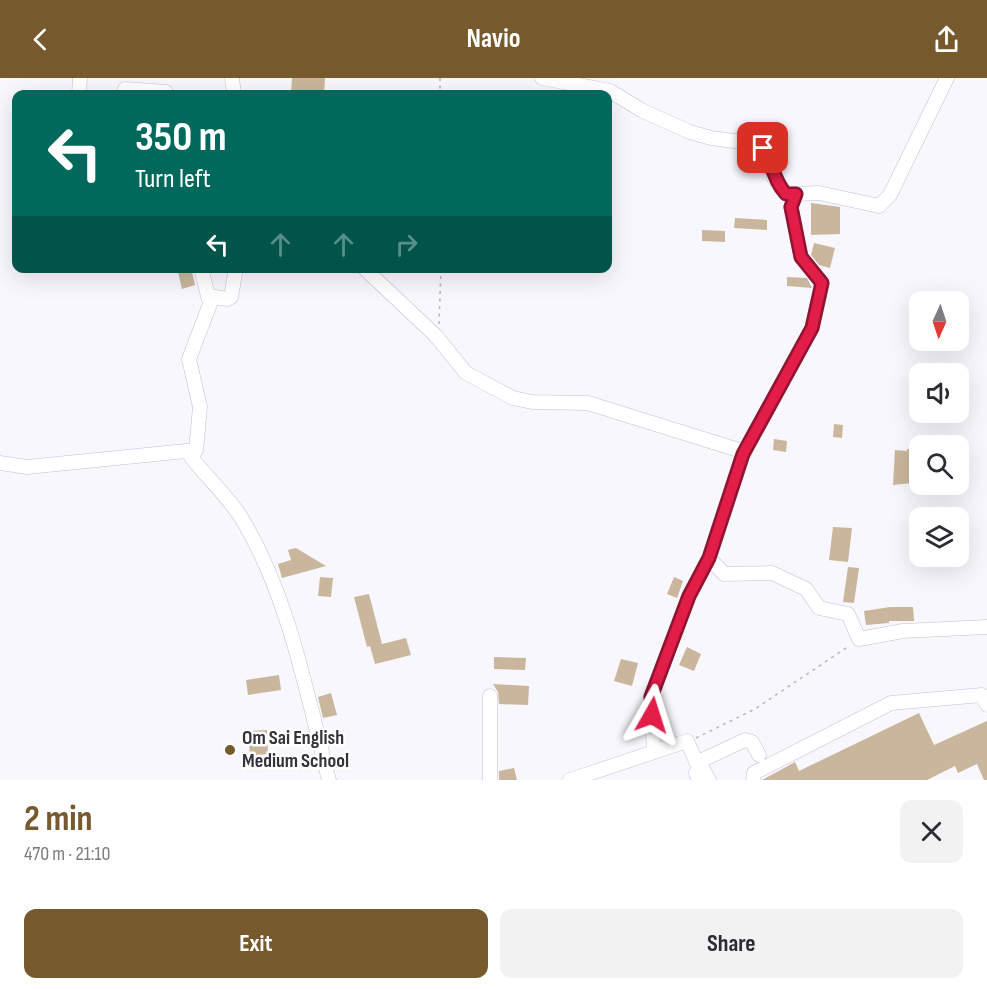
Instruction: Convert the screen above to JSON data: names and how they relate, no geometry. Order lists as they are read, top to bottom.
{
  "places": ["Om Sai English Medium School"],
  "north": "bottom",
  "page": {
    "header": "Navio",
    "turn": ["350 m", "Turn left"],
    "heading": ["2 min", "470 m · 21:10"],
    "buttons": ["Exit", "Share"]
  }
}
